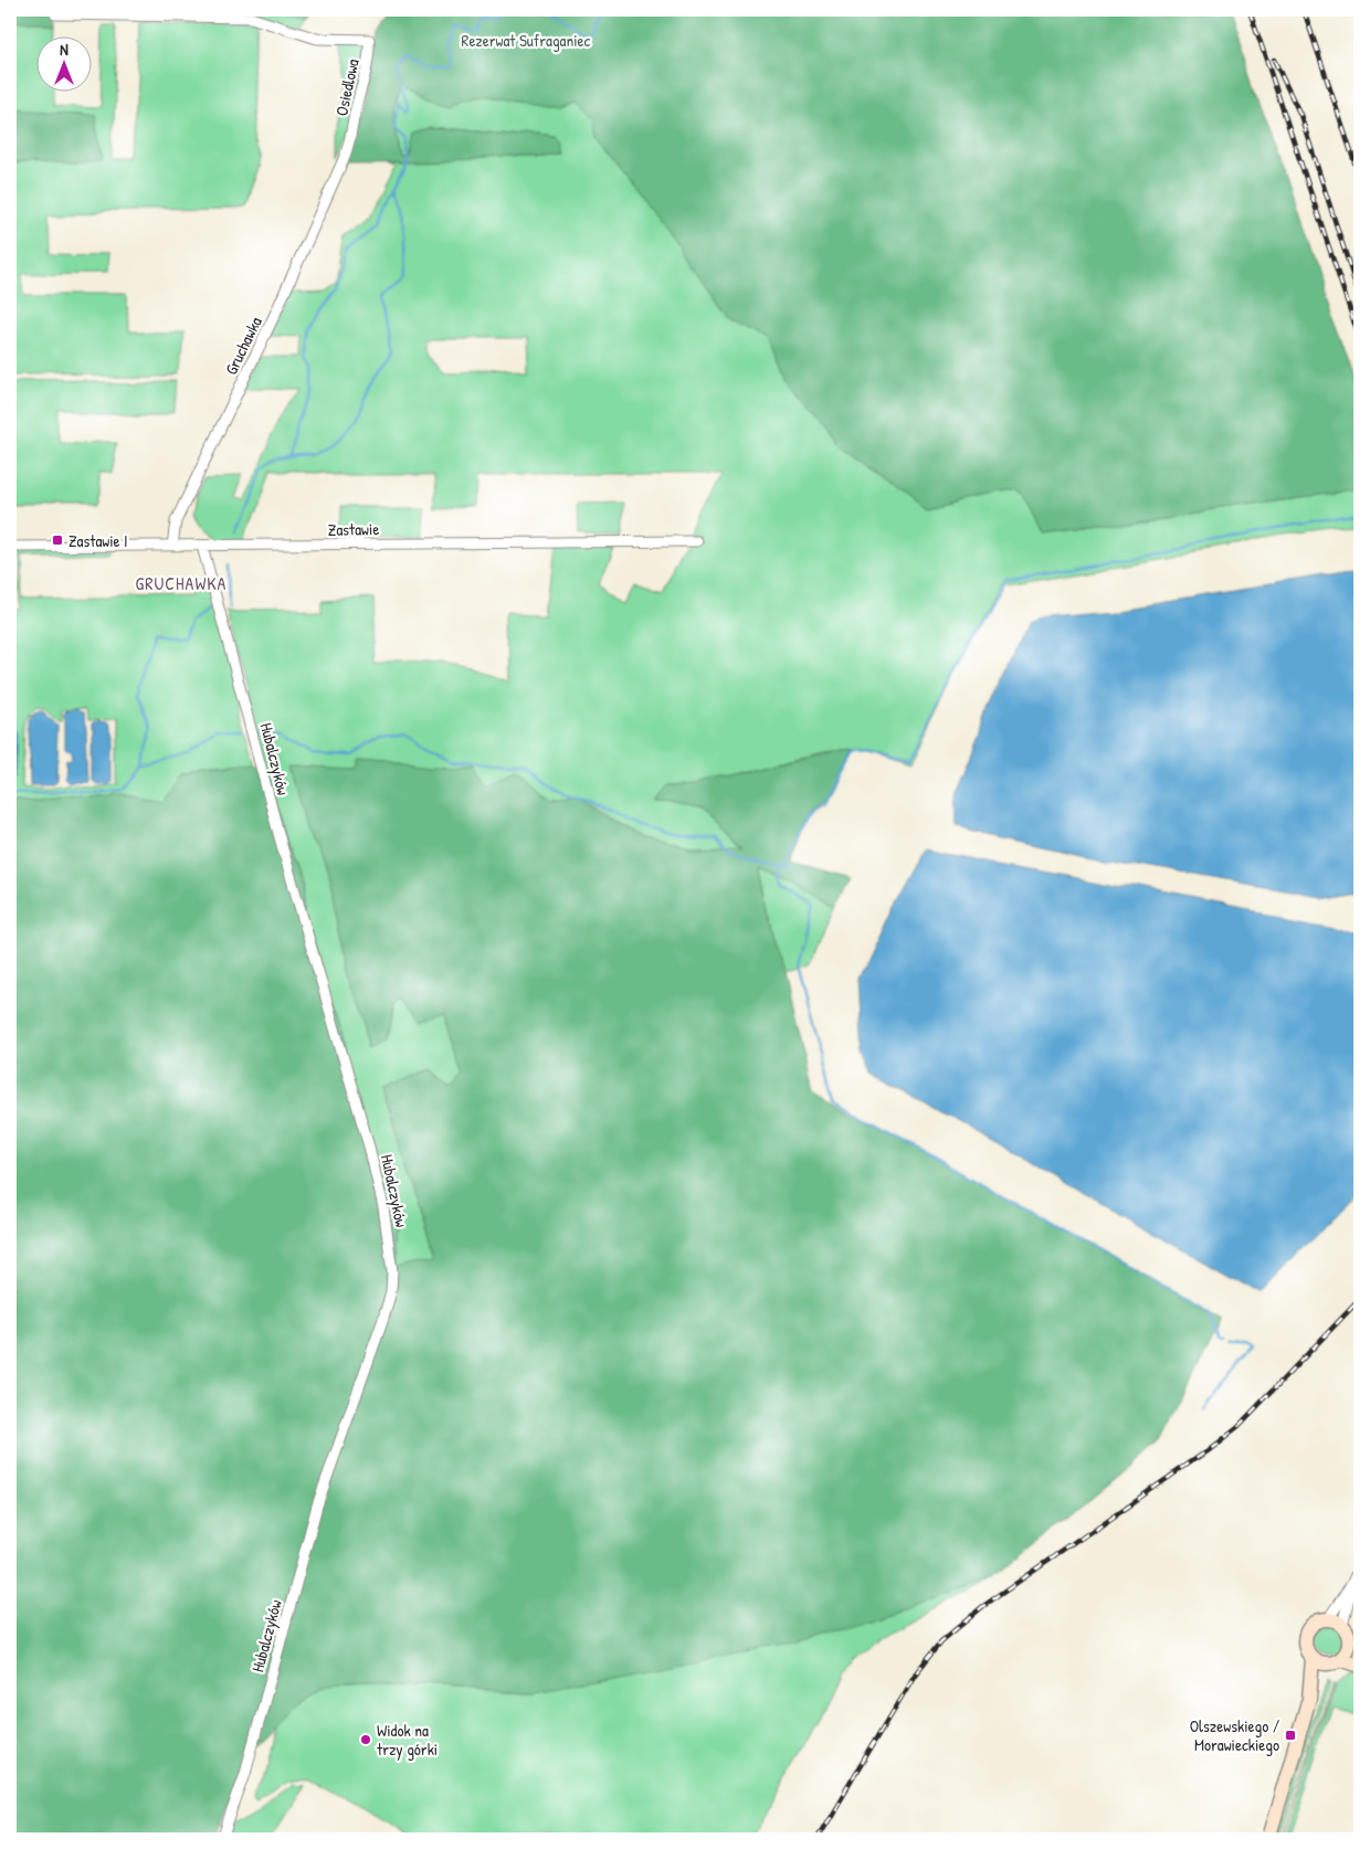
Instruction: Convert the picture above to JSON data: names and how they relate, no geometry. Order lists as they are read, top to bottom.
{
  "streets": {
    "street": [
      "Osiedlowa",
      "Gruchawka",
      "Zastawie",
      "Hubalczyków"
    ]
  },
  "crossings": [
    ["Osiedlowa", "Gruchawka"],
    ["Gruchawka", "Zastawie"],
    ["Zastawie", "Hubalczyków"]
  ],
  "districts": ["GRUCHAWKA"],
  "parks": ["Rezerwat Sufraganiec"],
  "places": {
    "transit": ["Zastawie I", "Olszewskiego / Morawieckiego"],
    "other": ["Widok na trzy górki"]
  },
  "north": "top"
}
